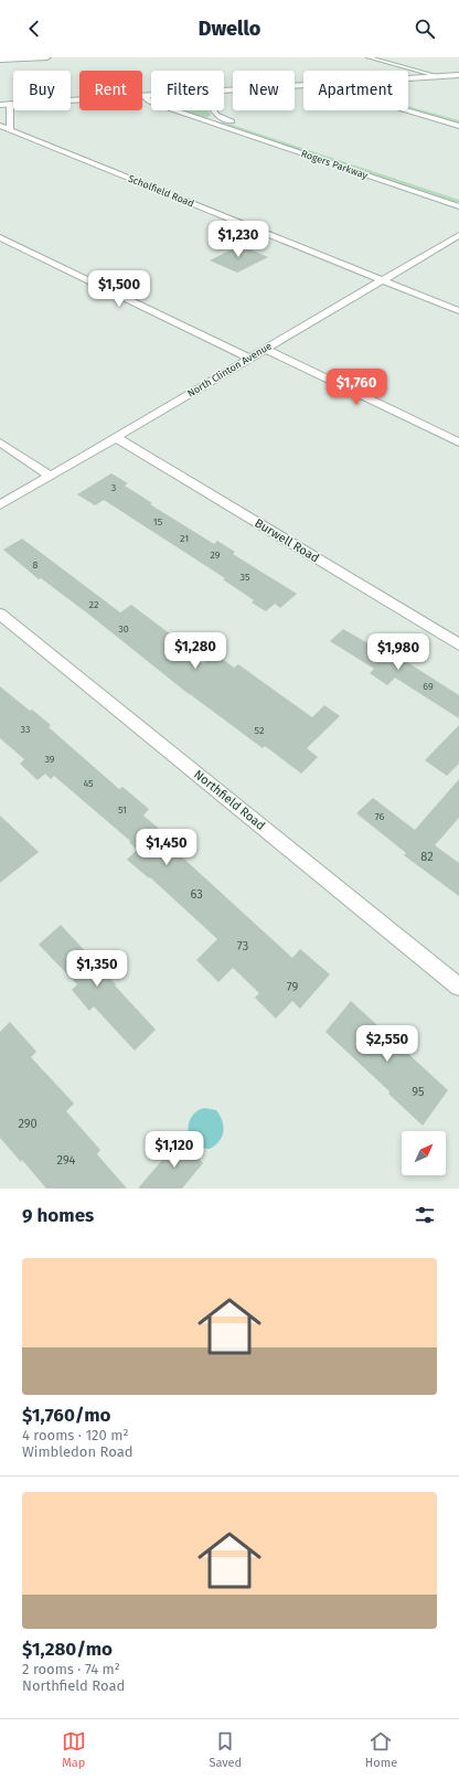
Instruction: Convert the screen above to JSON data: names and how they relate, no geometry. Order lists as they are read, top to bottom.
{
  "streets": {
    "street": [
      "Rogers Parkway",
      "Scholfield Road",
      "North Clinton Avenue",
      "Burwell Road",
      "Northfield Road"
    ]
  },
  "crossings": [
    ["Scholfield Road", "North Clinton Avenue"],
    ["North Clinton Avenue", "Burwell Road"]
  ],
  "house_numbers": [
    "3",
    "15",
    "21",
    "29",
    "8",
    "35",
    "22",
    "30",
    "69",
    "33",
    "52",
    "39",
    "45",
    "51",
    "76",
    "82",
    "63",
    "73",
    "79",
    "95",
    "290",
    "294"
  ],
  "north": "top right",
  "page": {
    "header": "Dwello",
    "chip": [
      "Buy",
      "Rent",
      "Filters",
      "New",
      "Apartment"
    ],
    "price": [
      "$1,230",
      "$1,500",
      "$1,760",
      "$1,280",
      "$1,980",
      "$1,450",
      "$1,350",
      "$2,550",
      "$1,120"
    ],
    "heading": "9 homes",
    "list": [
      {
        "name": "$1,760/mo",
        "note": "4 rooms · 120 m² · Wimbledon Road"
      },
      {
        "name": "$1,280/mo",
        "note": "2 rooms · 74 m² · Northfield Road"
      }
    ],
    "tabs": ["Map", "Saved", "Home"]
  }
}
